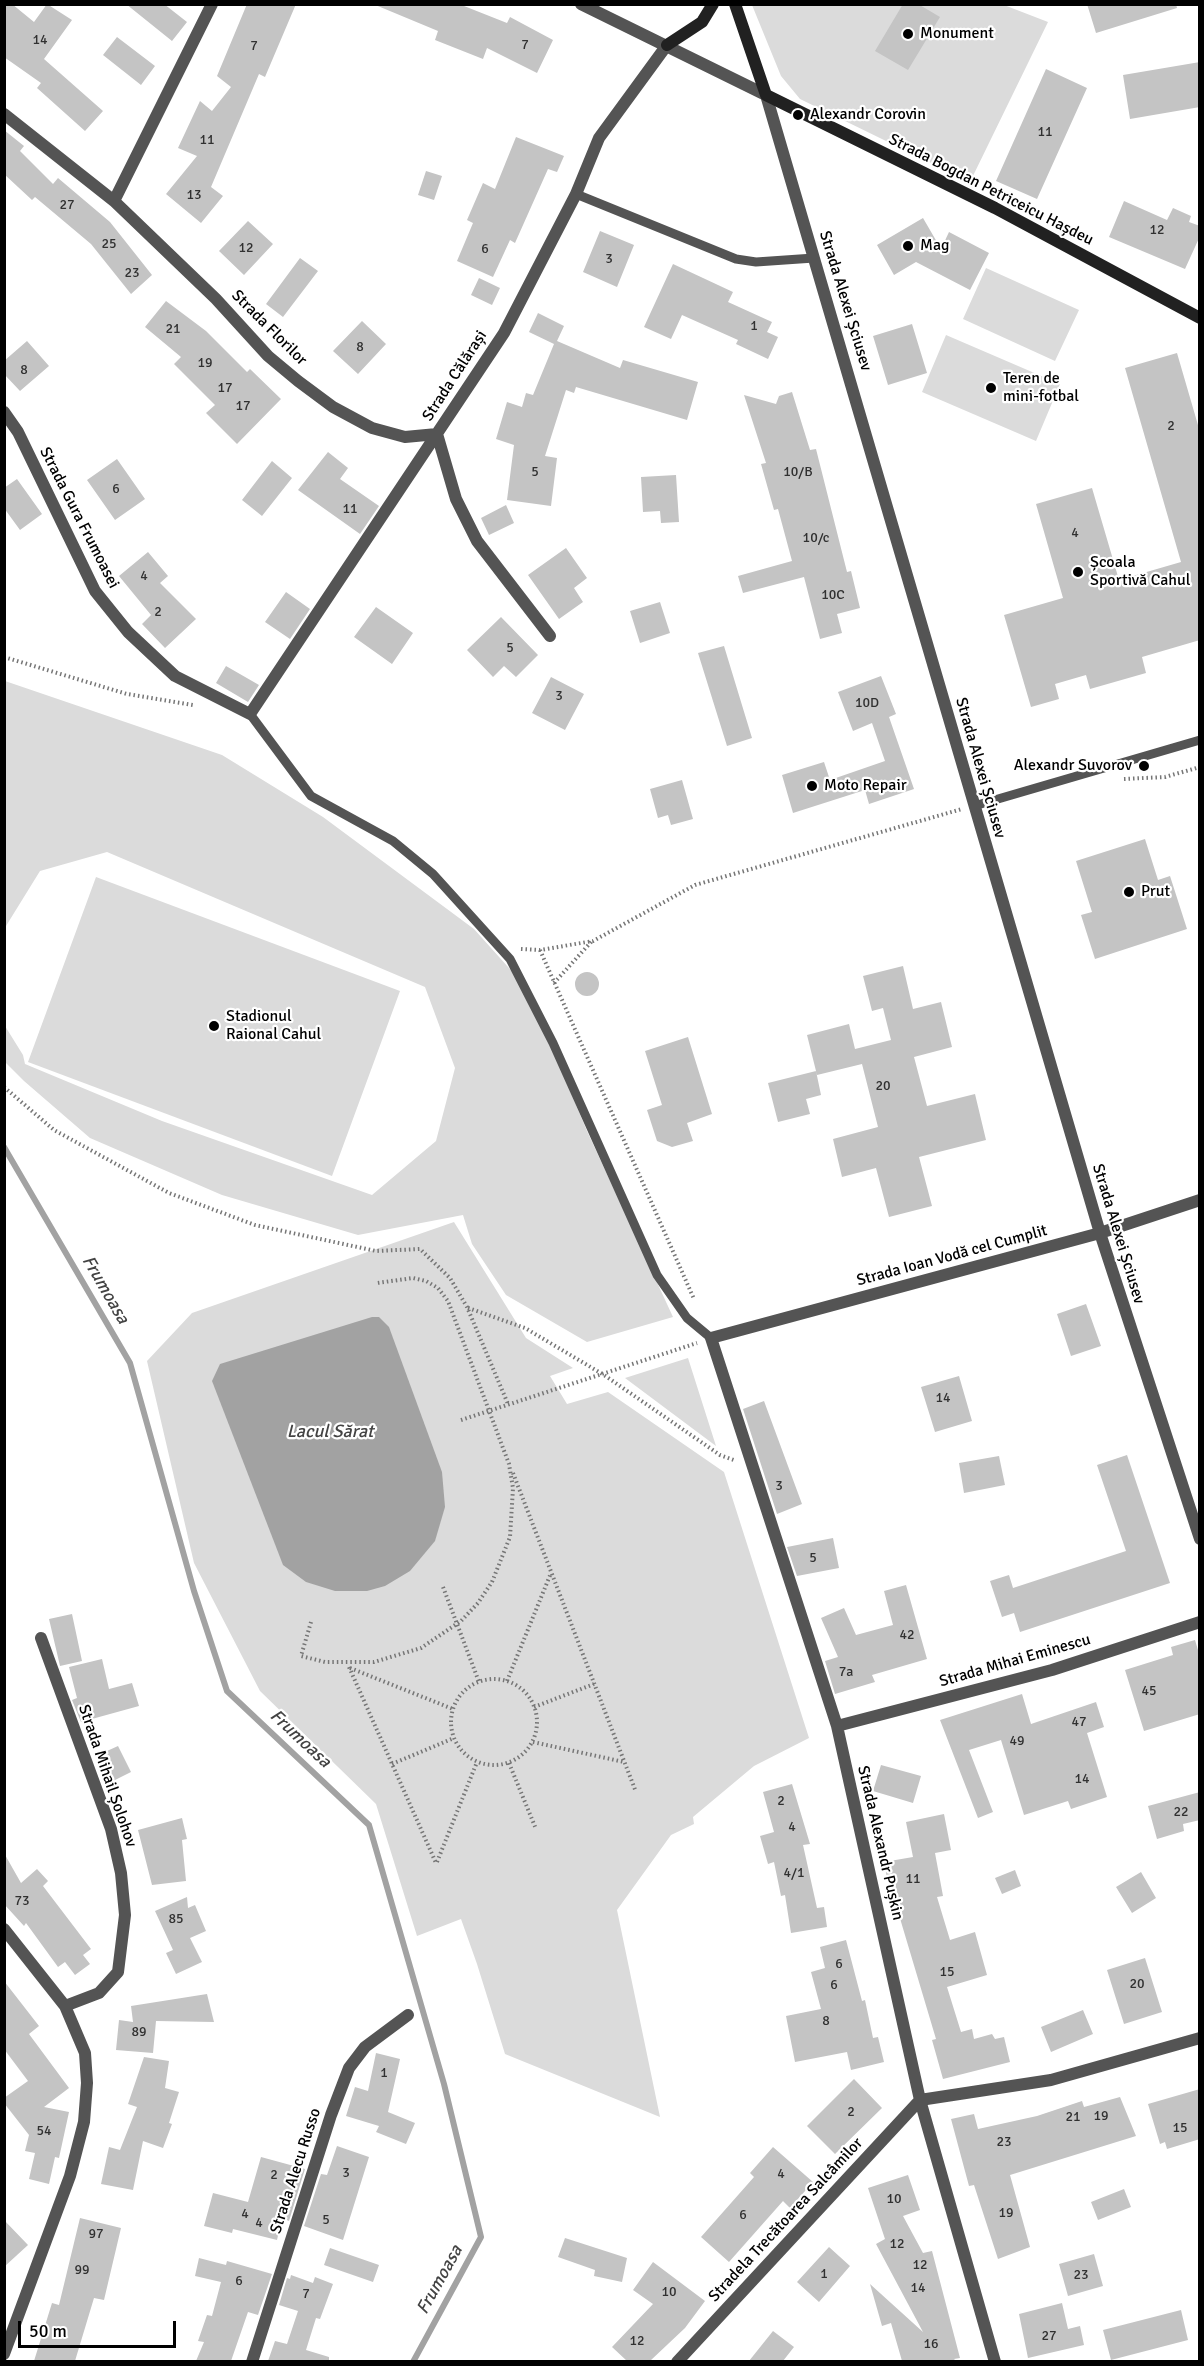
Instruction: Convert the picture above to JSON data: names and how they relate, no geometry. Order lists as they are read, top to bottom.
{
  "streets": {
    "main road": ["Strada Bogdan Petriceicu Hașdeu", "Strada Alexei Șciusev"],
    "street": [
      "Strada Florilor",
      "Strada Călărași",
      "Strada Gura Frumoasei",
      "Strada Ioan Vodă cel Cumplit",
      "Strada Mihai Eminescu",
      "Strada Mihail Șolohov",
      "Strada Alexandr Pușkin",
      "Strada Alecu Russo",
      "Stradela Trecătoarea Salcâmilor"
    ]
  },
  "crossings": [
    ["Strada Bogdan Petriceicu Hașdeu", "Strada Alexei Șciusev"],
    ["Strada Alexei Șciusev", "Strada Ioan Vodă cel Cumplit"],
    ["Strada Florilor", "Strada Călărași"],
    ["Strada Călărași", "Strada Gura Frumoasei"],
    ["Strada Ioan Vodă cel Cumplit", "Strada Alexandr Pușkin"],
    ["Strada Mihai Eminescu", "Strada Alexandr Pușkin"],
    ["Strada Alexandr Pușkin", "Stradela Trecătoarea Salcâmilor"]
  ],
  "water": ["Frumoasa", "Lacul Sărat"],
  "places": [
    "Monument",
    "Alexandr Corovin",
    "Mag",
    "Teren de mini-fotbal",
    "Școala Sportivă Cahul",
    "Alexandr Suvorov",
    "Moto Repair",
    "Prut",
    "Stadionul Raional Cahul"
  ],
  "house_numbers": [
    "14",
    "7",
    "7",
    "11",
    "11",
    "13",
    "27",
    "12",
    "25",
    "12",
    "6",
    "3",
    "23",
    "1",
    "21",
    "8",
    "19",
    "8",
    "17",
    "17",
    "2",
    "5",
    "10/B",
    "6",
    "11",
    "4",
    "10/c",
    "4",
    "10C",
    "2",
    "5",
    "3",
    "10D",
    "20",
    "14",
    "3",
    "5",
    "42",
    "7a",
    "45",
    "47",
    "49",
    "14",
    "2",
    "22",
    "4",
    "4/1",
    "11",
    "73",
    "85",
    "6",
    "15",
    "20",
    "6",
    "8",
    "89",
    "1",
    "2",
    "19",
    "21",
    "15",
    "54",
    "23",
    "3",
    "4",
    "2",
    "10",
    "19",
    "4",
    "6",
    "5",
    "4",
    "97",
    "12",
    "12",
    "99",
    "1",
    "23",
    "6",
    "14",
    "10",
    "7",
    "27",
    "12",
    "16"
  ],
  "scale_bar": "50 m"
}
